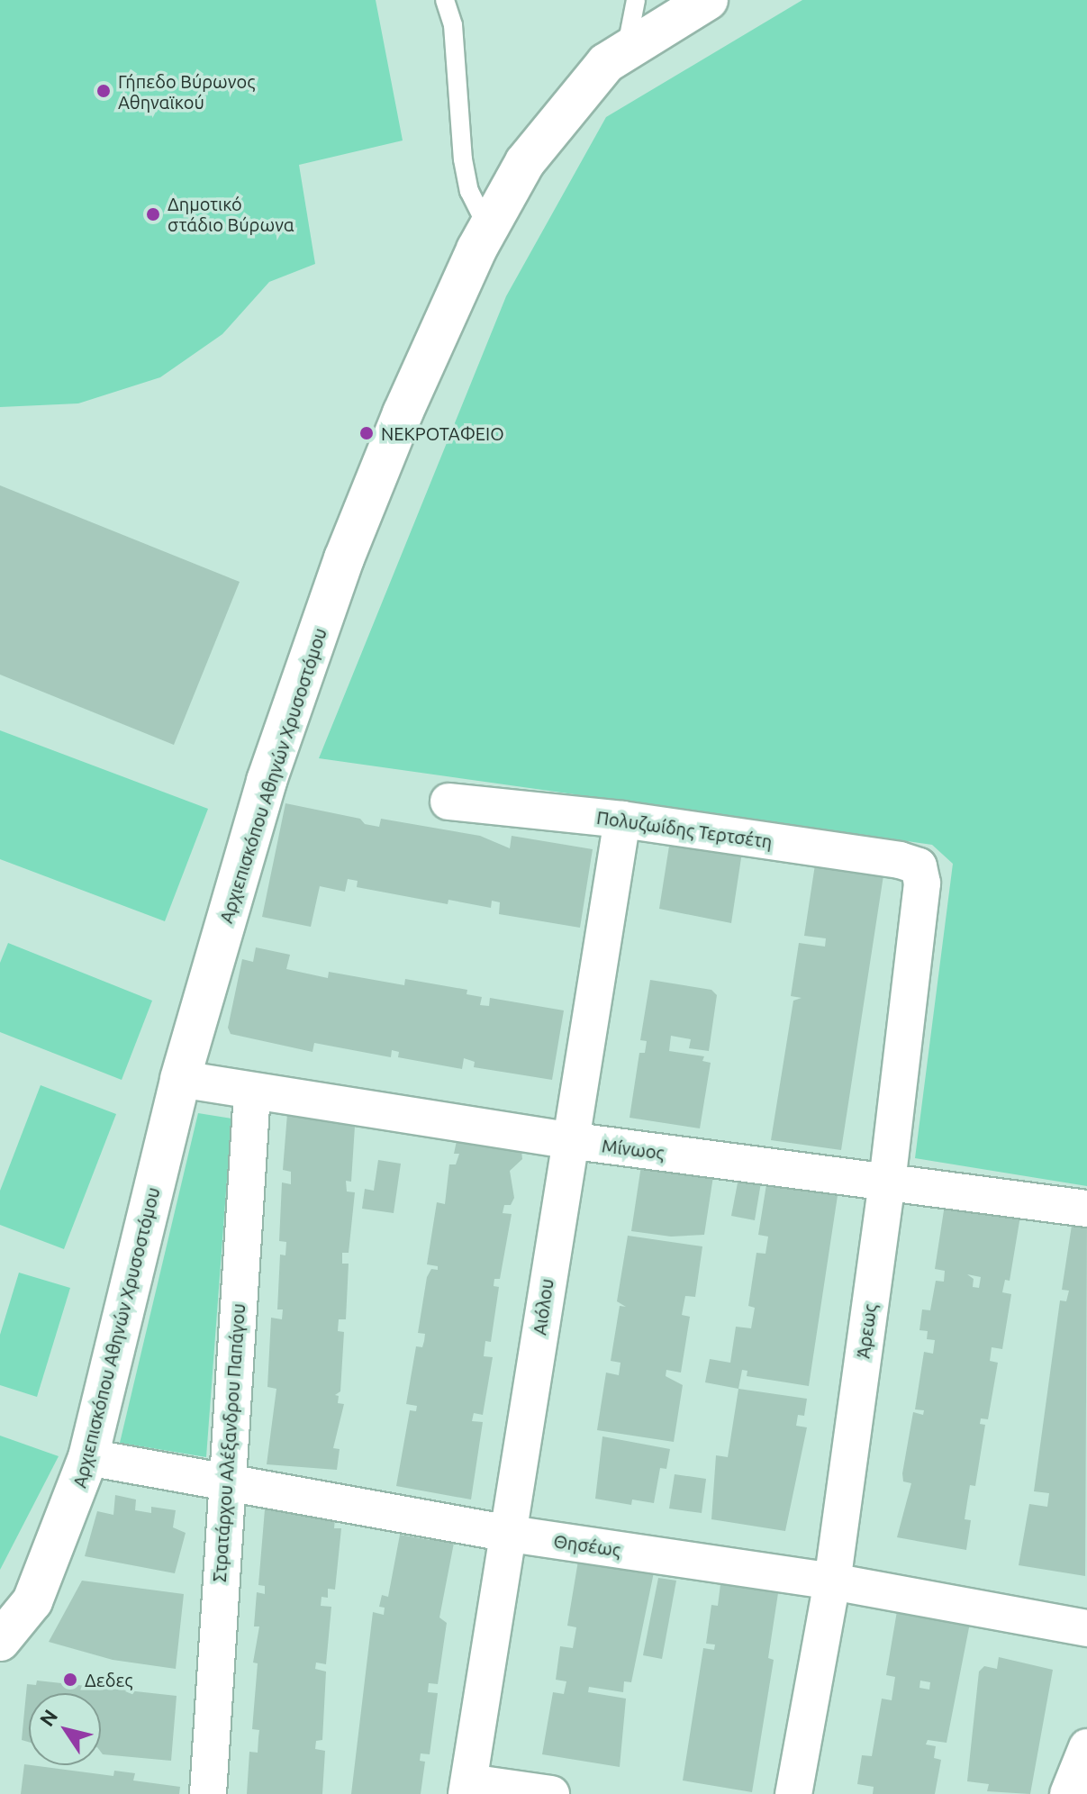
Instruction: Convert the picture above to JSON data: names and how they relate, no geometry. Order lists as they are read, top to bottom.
{
  "streets": {
    "street": [
      "Αρχιεπισκόπου Αθηνών Χρυσοστόμου",
      "Πολυζωίδης Τερτσέτη",
      "Μίνωος",
      "Αιόλου",
      "Άρεως",
      "Στρατάρχου Αλέξανδρου Παπάγου",
      "Θησέως"
    ]
  },
  "crossings": [
    ["Αρχιεπισκόπου Αθηνών Χρυσοστόμου", "Μίνωος"],
    ["Αρχιεπισκόπου Αθηνών Χρυσοστόμου", "Θησέως"],
    ["Πολυζωίδης Τερτσέτη", "Αιόλου"],
    ["Πολυζωίδης Τερτσέτη", "Άρεως"],
    ["Μίνωος", "Αιόλου"],
    ["Μίνωος", "Άρεως"],
    ["Μίνωος", "Στρατάρχου Αλέξανδρου Παπάγου"],
    ["Αιόλου", "Θησέως"],
    ["Άρεως", "Θησέως"],
    ["Στρατάρχου Αλέξανδρου Παπάγου", "Θησέως"]
  ],
  "places": [
    "Γήπεδο Βύρωνος Αθηναϊκού",
    "Δημοτικό στάδιο Βύρωνα",
    "ΝΕΚΡΟΤΑΦΕΙΟ",
    "Δεδες"
  ],
  "north": "top left"
}
